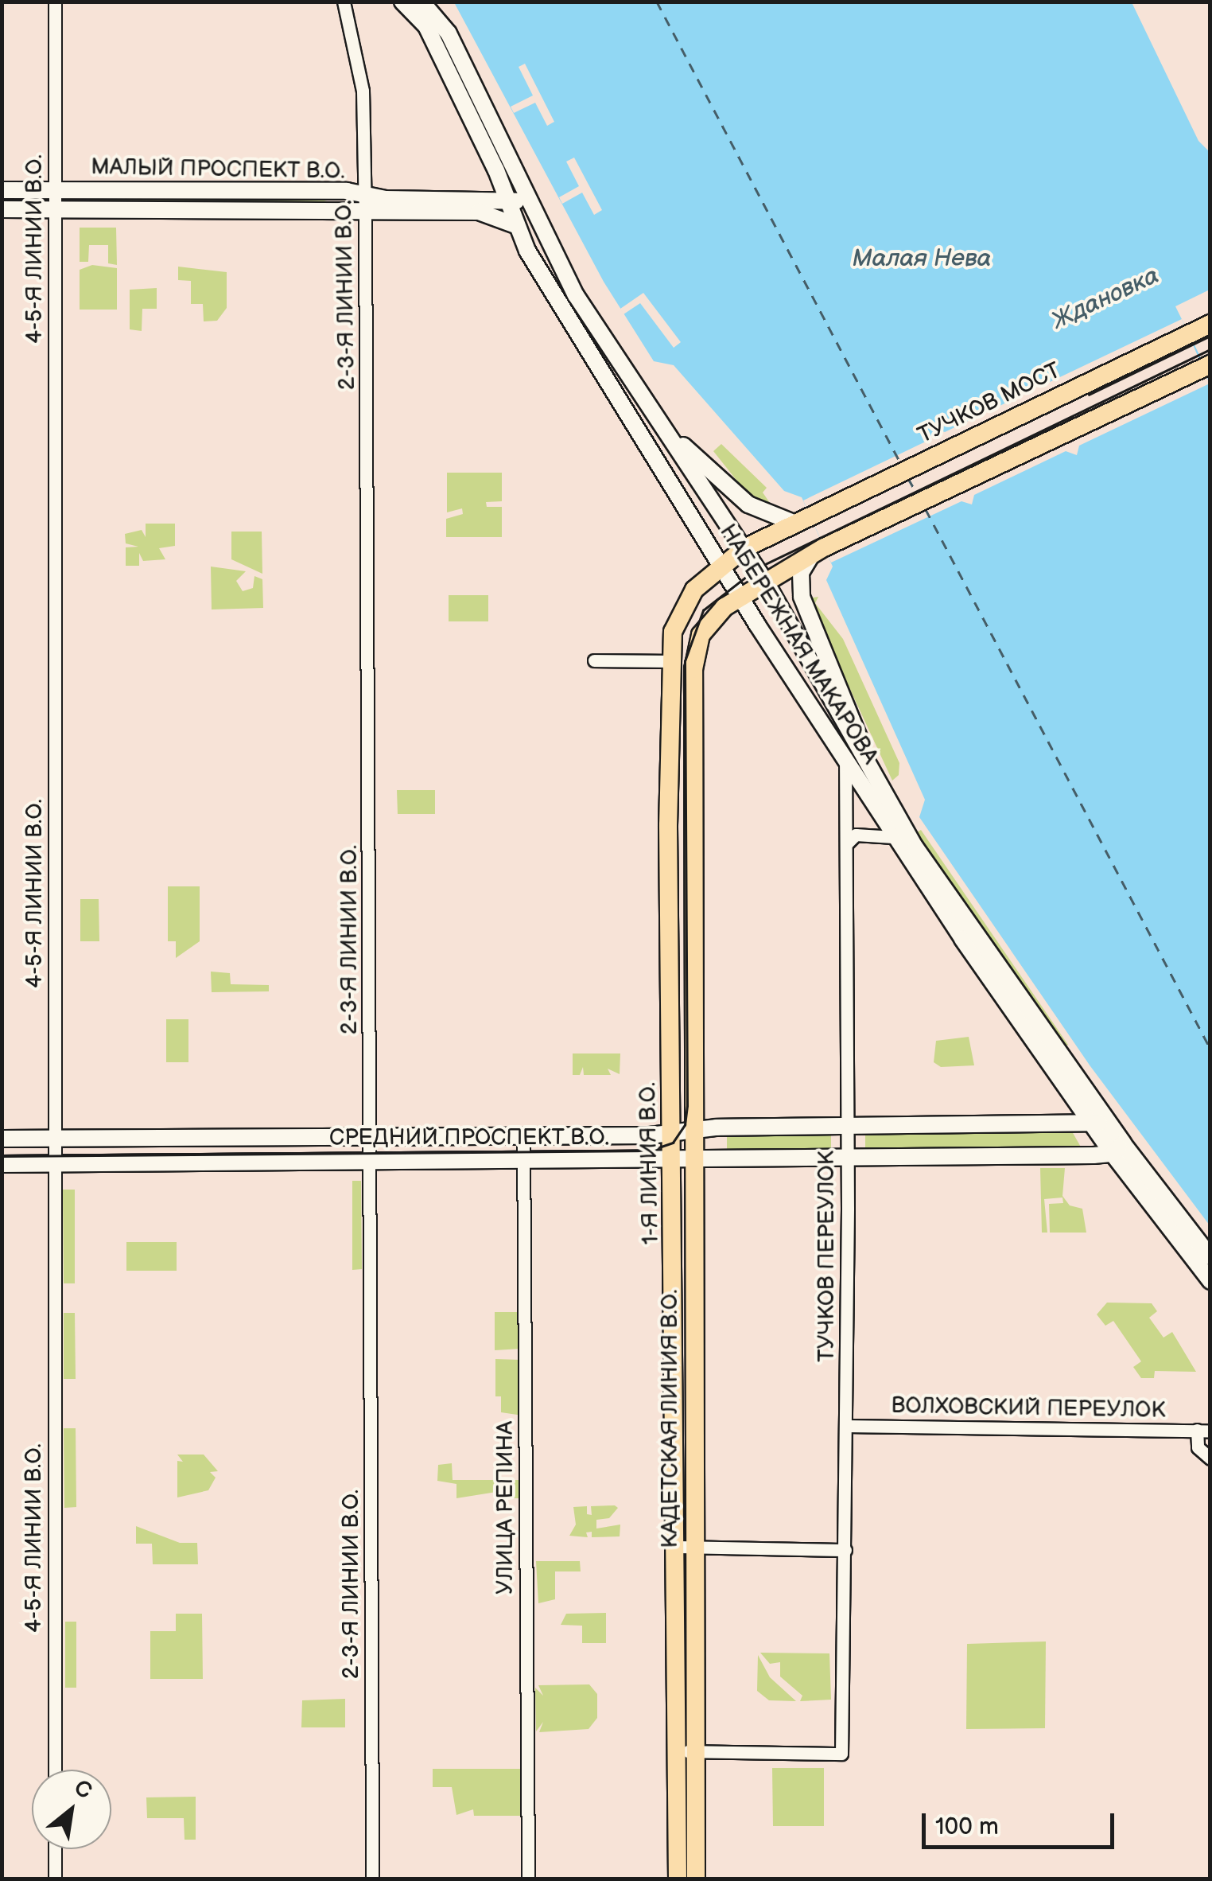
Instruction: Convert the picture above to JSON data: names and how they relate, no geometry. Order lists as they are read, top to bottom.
{
  "streets": {
    "main road": [
      "МАЛЫЙ ПРОСПЕКТ В.О.",
      "ТУЧКОВ МОСТ",
      "НАБЕРЕЖНАЯ МАКАРОВА",
      "СРЕДНИЙ ПРОСПЕКТ В.О.",
      "1-Я ЛИНИЯ В.О.",
      "КАДЕТСКАЯ ЛИНИЯ В.О."
    ],
    "street": [
      "4-5-Я ЛИНИИ В.О.",
      "2-3-Я ЛИНИИ В.О.",
      "ТУЧКОВ ПЕРЕУЛОК",
      "ВОЛХОВСКИЙ ПЕРЕУЛОК",
      "УЛИЦА РЕПИНА"
    ]
  },
  "crossings": [
    ["МАЛЫЙ ПРОСПЕКТ В.О.", "4-5-Я ЛИНИИ В.О."],
    ["МАЛЫЙ ПРОСПЕКТ В.О.", "2-3-Я ЛИНИИ В.О."],
    ["МАЛЫЙ ПРОСПЕКТ В.О.", "НАБЕРЕЖНАЯ МАКАРОВА"],
    ["4-5-Я ЛИНИИ В.О.", "СРЕДНИЙ ПРОСПЕКТ В.О."],
    ["2-3-Я ЛИНИИ В.О.", "СРЕДНИЙ ПРОСПЕКТ В.О."],
    ["ТУЧКОВ МОСТ", "1-Я ЛИНИЯ В.О."],
    ["НАБЕРЕЖНАЯ МАКАРОВА", "СРЕДНИЙ ПРОСПЕКТ В.О."],
    ["НАБЕРЕЖНАЯ МАКАРОВА", "1-Я ЛИНИЯ В.О."],
    ["НАБЕРЕЖНАЯ МАКАРОВА", "ТУЧКОВ ПЕРЕУЛОК"],
    ["НАБЕРЕЖНАЯ МАКАРОВА", "КАДЕТСКАЯ ЛИНИЯ В.О."],
    ["СРЕДНИЙ ПРОСПЕКТ В.О.", "1-Я ЛИНИЯ В.О."],
    ["СРЕДНИЙ ПРОСПЕКТ В.О.", "ТУЧКОВ ПЕРЕУЛОК"],
    ["СРЕДНИЙ ПРОСПЕКТ В.О.", "КАДЕТСКАЯ ЛИНИЯ В.О."],
    ["СРЕДНИЙ ПРОСПЕКТ В.О.", "УЛИЦА РЕПИНА"],
    ["1-Я ЛИНИЯ В.О.", "КАДЕТСКАЯ ЛИНИЯ В.О."],
    ["ТУЧКОВ ПЕРЕУЛОК", "ВОЛХОВСКИЙ ПЕРЕУЛОК"],
    ["ТУЧКОВ ПЕРЕУЛОК", "КАДЕТСКАЯ ЛИНИЯ В.О."]
  ],
  "water": ["Малая Нева", "Ждановка"],
  "scale_bar": "100 m",
  "north": "top right"
}
